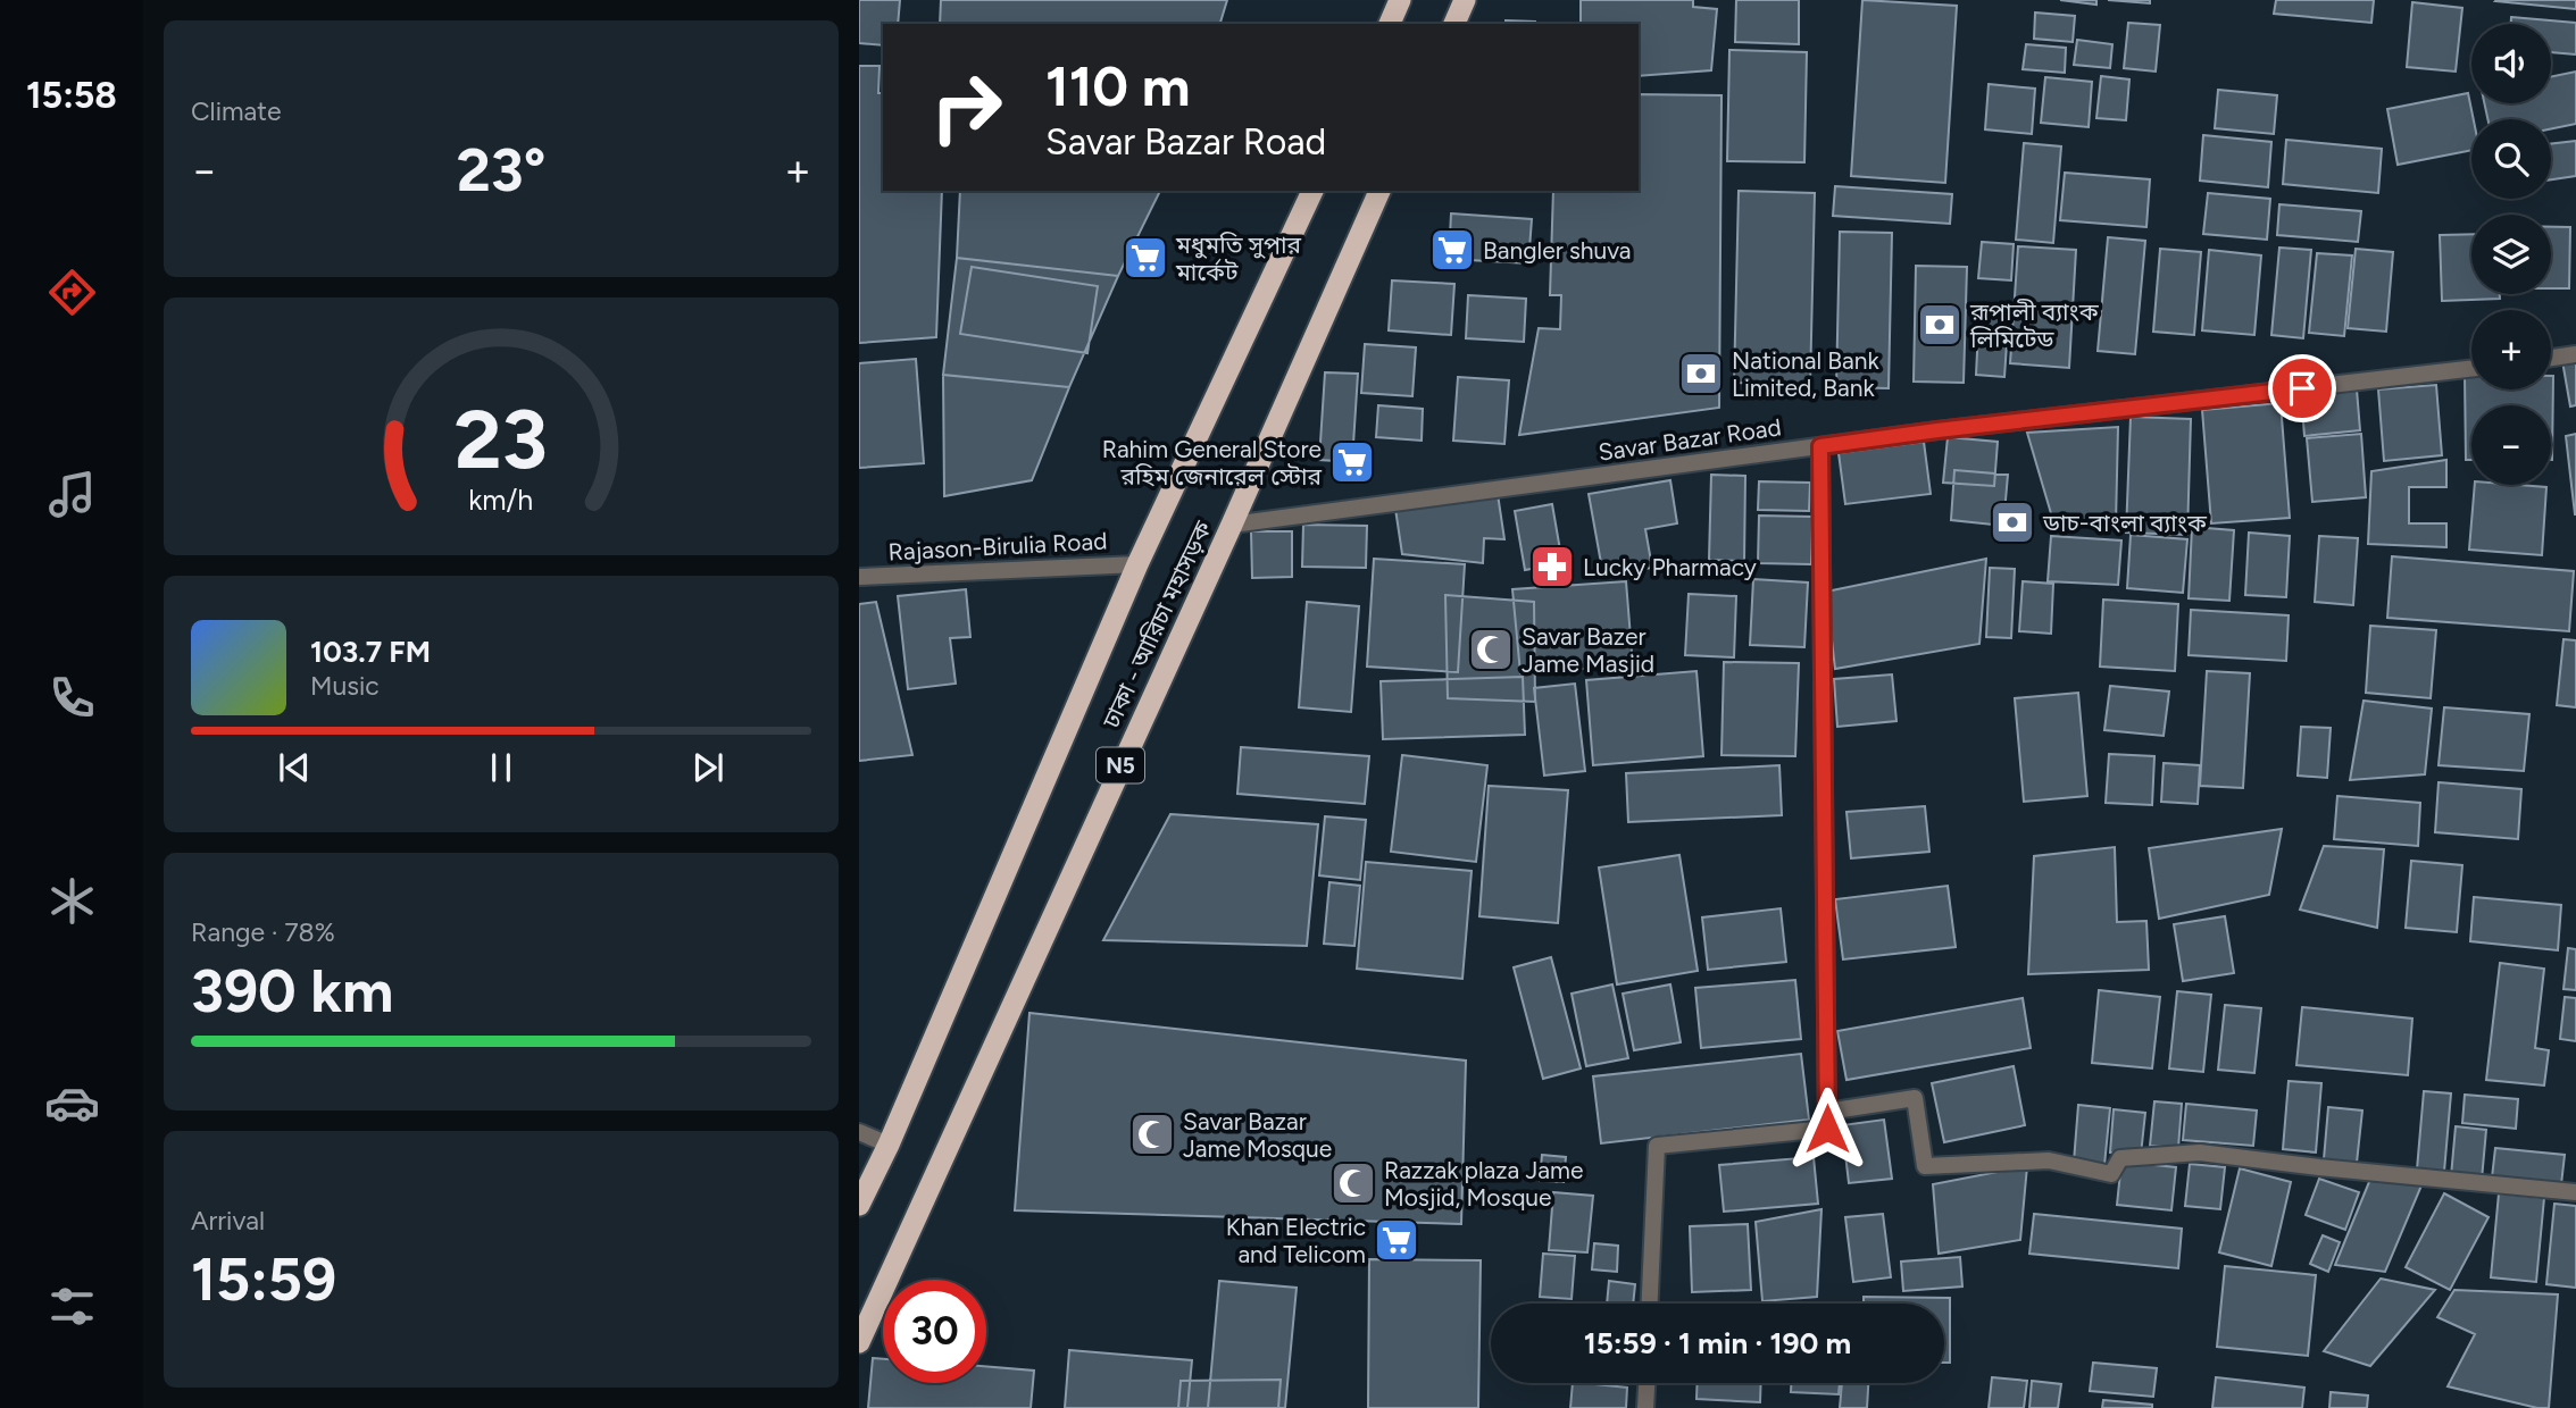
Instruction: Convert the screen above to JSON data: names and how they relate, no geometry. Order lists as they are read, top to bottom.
{
  "streets": {
    "highway": ["ঢাকা - আরিচা মহাসড়ক", "N5"],
    "street": ["Savar Bazar Road", "Rajason-Birulia Road"]
  },
  "crossings": [
    ["Savar Bazar Road", "ঢাকা - আরিচা মহাসড়ক"],
    ["Rajason-Birulia Road", "ঢাকা - আরিচা মহাসড়ক"]
  ],
  "places": {
    "supermarket": [
      "Bangler shuva",
      "মধুমতি সুপার মার্কেট",
      "Rahim General Store রহিম জেনারেল স্টোর",
      "Khan Electric and Telicom"
    ],
    "bank": ["রূপালী ব্যাংক লিমিটেড", "National Bank Limited, Bank", "ডাচ-বাংলা ব্যাংক"],
    "pharmacy": ["Lucky Pharmacy"],
    "mosque": ["Savar Bazer Jame Masjid", "Savar Bazar Jame Mosque", "Razzak plaza Jame Mosjid, Mosque"]
  },
  "page": {
    "tabs": "15:58",
    "tile": [
      "Climate",
      ["Range · 78%", "390 km"],
      ["Arrival", "15:59"]
    ],
    "map_buttons": ["+", "−"],
    "turn": ["110 m", "Savar Bazar Road"],
    "heat": ["−", "23°", "+"],
    "song": ["103.7 FM", "Music"],
    "limit": "30",
    "trip": "15:59 · 1 min · 190 m",
    "gauge": ["23", "km/h"]
  }
}
